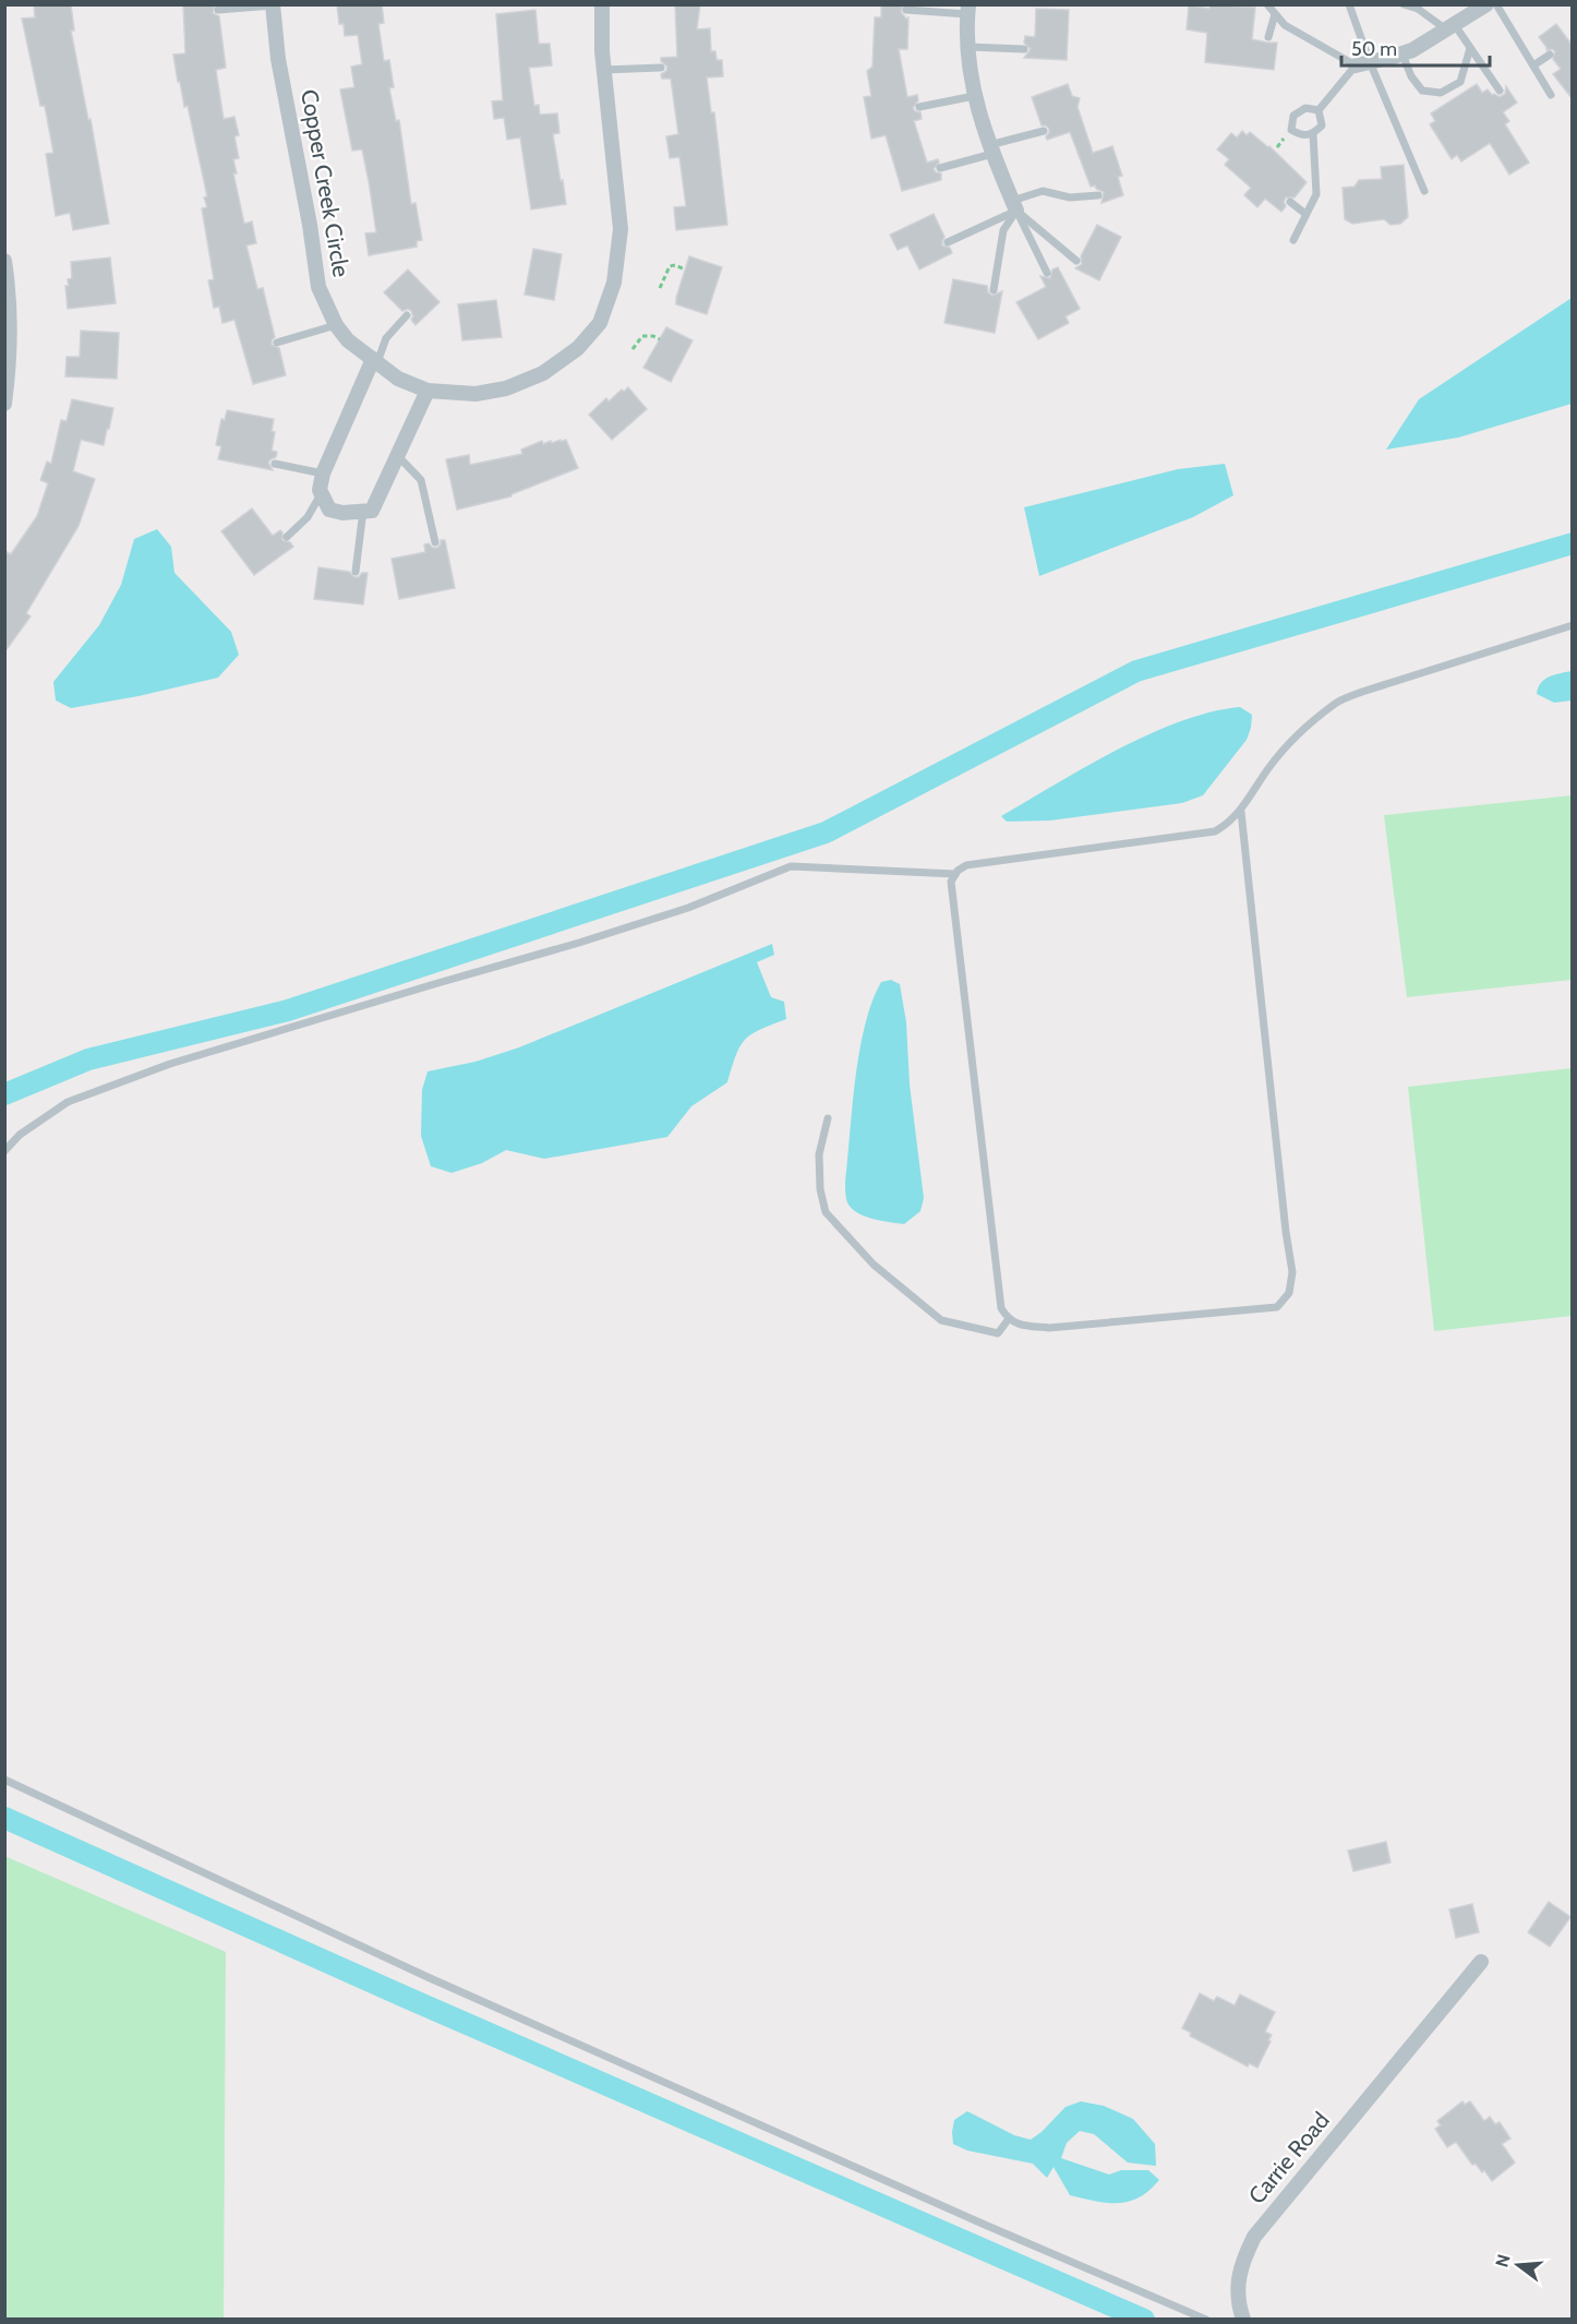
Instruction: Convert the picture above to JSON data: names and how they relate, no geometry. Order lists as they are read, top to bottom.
{
  "streets": {
    "street": ["Copper Creek Circle", "Carrie Road"]
  },
  "scale_bar": "50 m",
  "north": "left"
}
